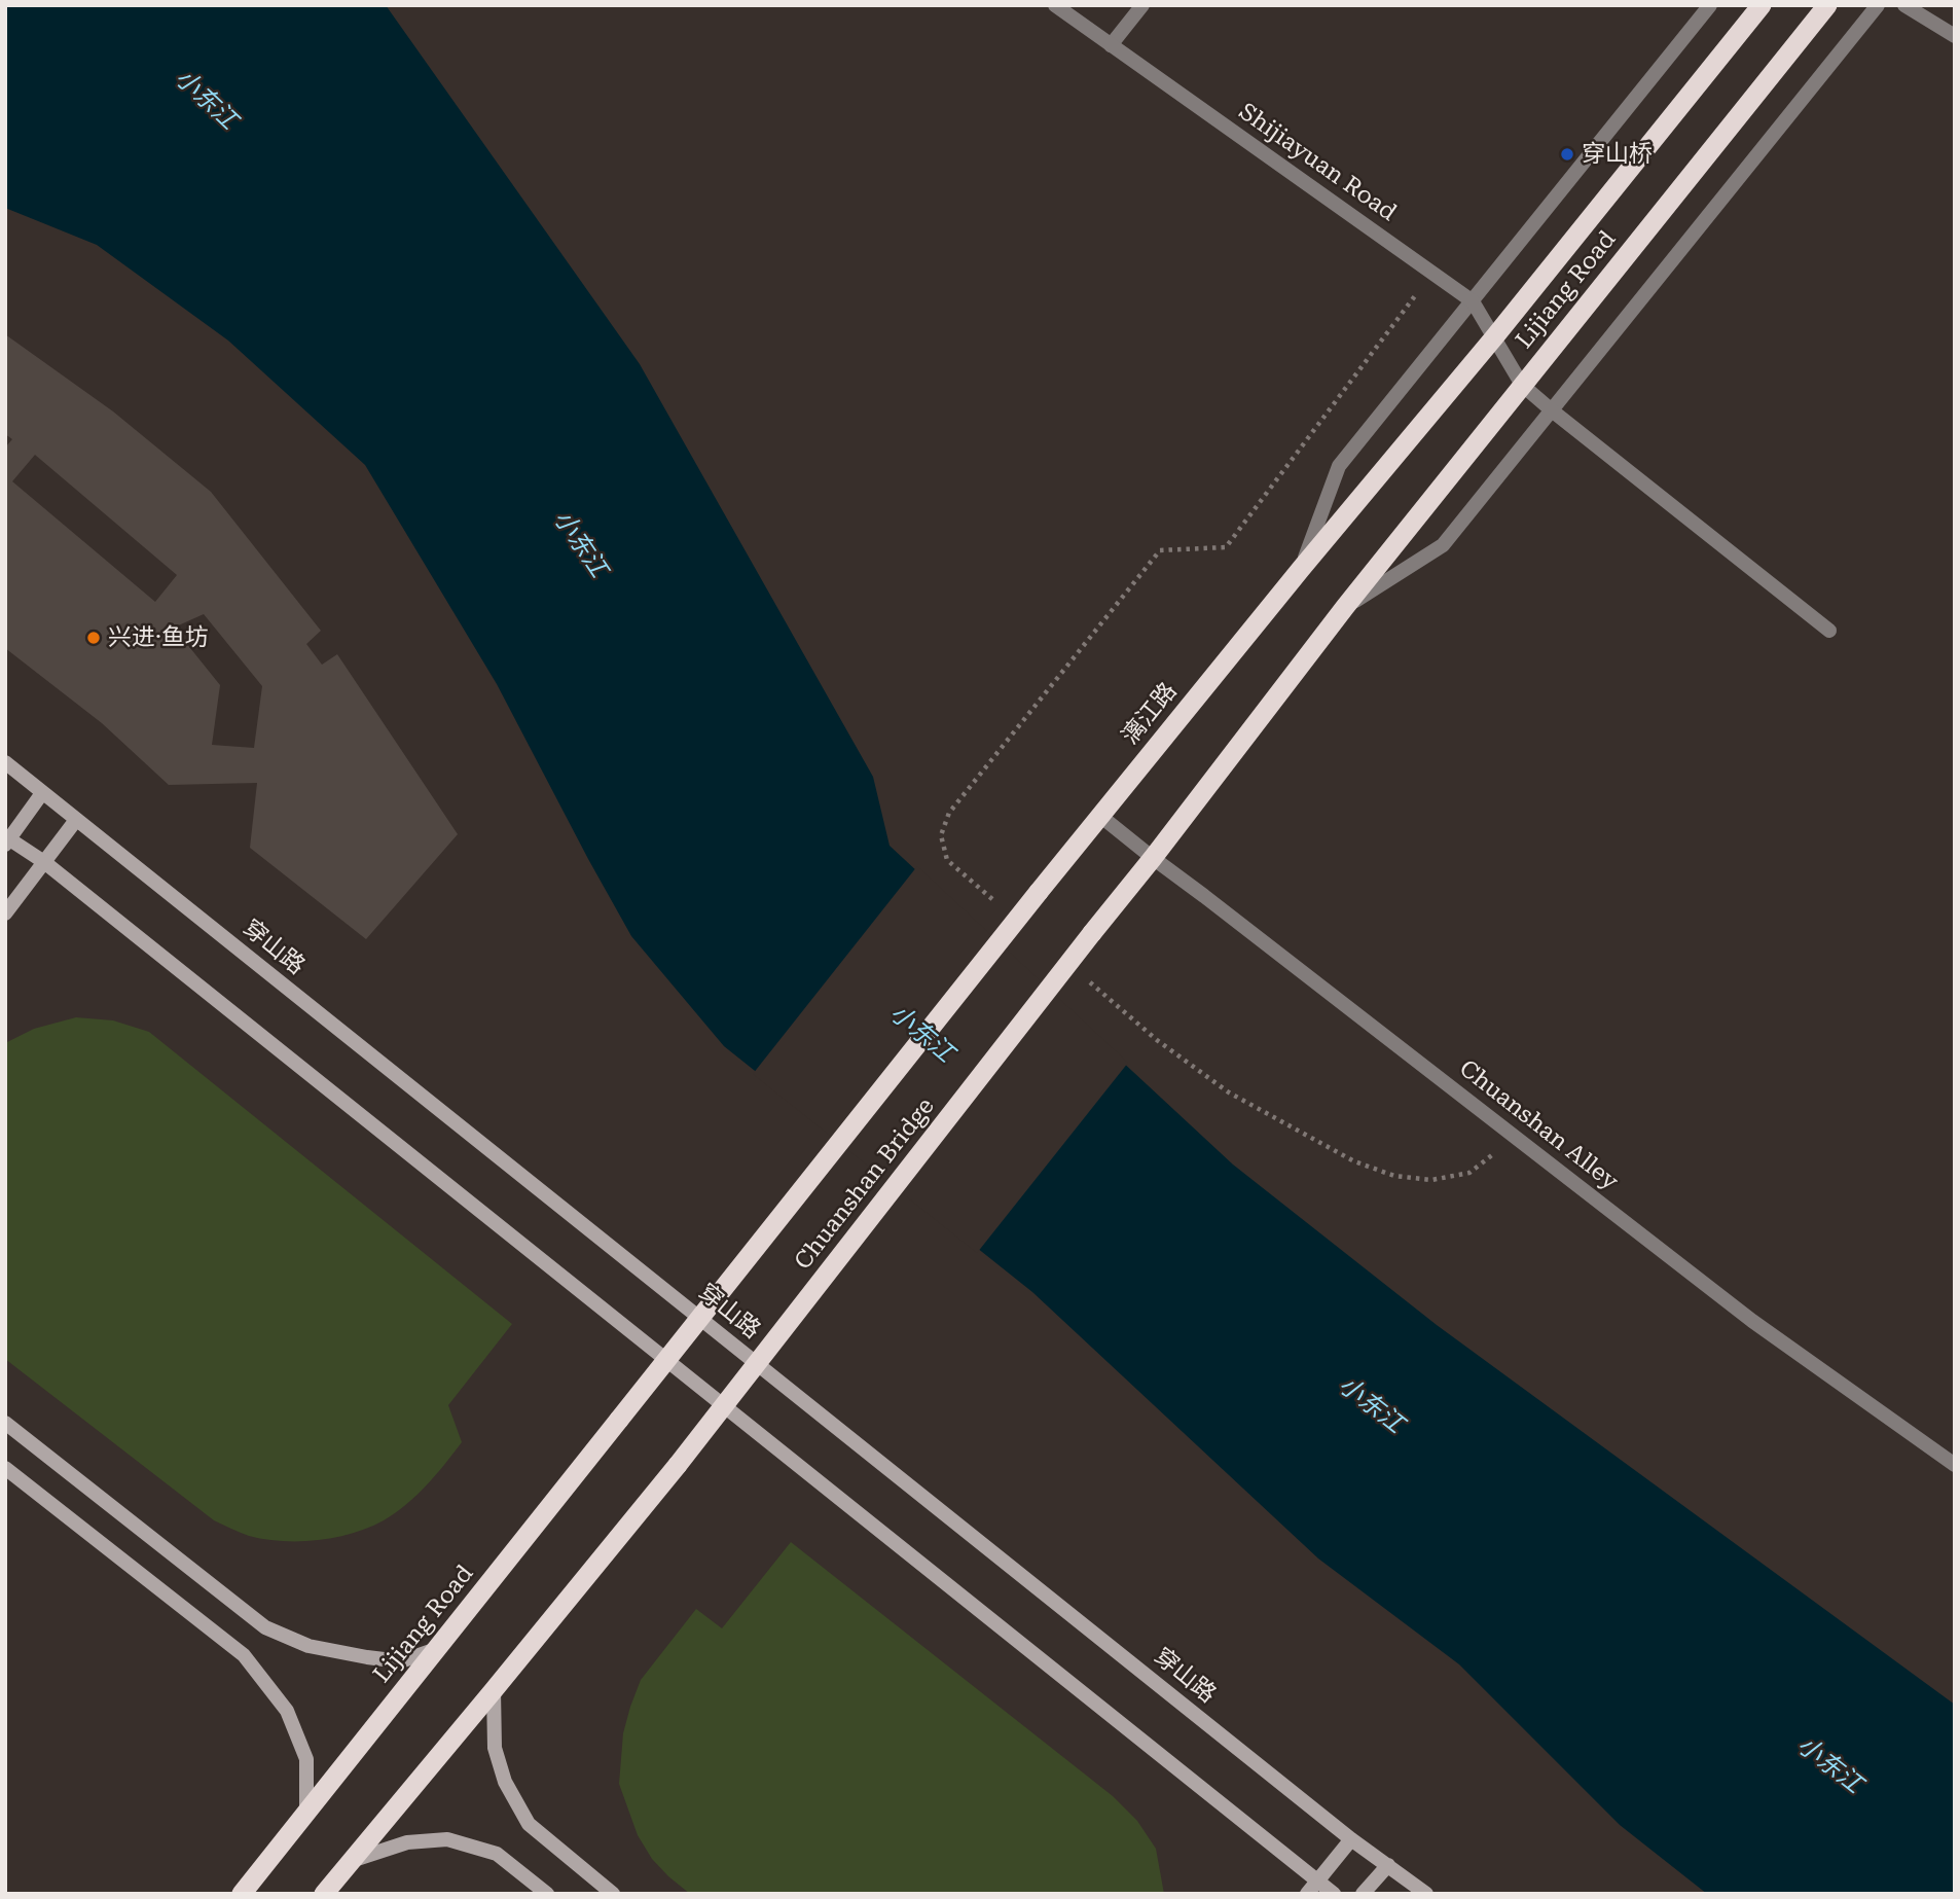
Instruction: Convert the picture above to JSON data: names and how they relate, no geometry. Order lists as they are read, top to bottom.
{
  "streets": {
    "highway": ["Lijiang Road", "漓江路", "Chuanshan Bridge"],
    "main road": ["穿山路"],
    "street": ["Shijiayuan Road", "Chuanshan Alley"]
  },
  "crossings": [
    ["Shijiayuan Road", "Lijiang Road"],
    ["Lijiang Road", "漓江路"],
    ["Lijiang Road", "Chuanshan Bridge"],
    ["漓江路", "Chuanshan Alley"],
    ["漓江路", "Chuanshan Bridge"],
    ["Chuanshan Alley", "Chuanshan Bridge"]
  ],
  "water": ["小东江"],
  "places": ["穿山桥", "兴进·鱼坊"]
}
